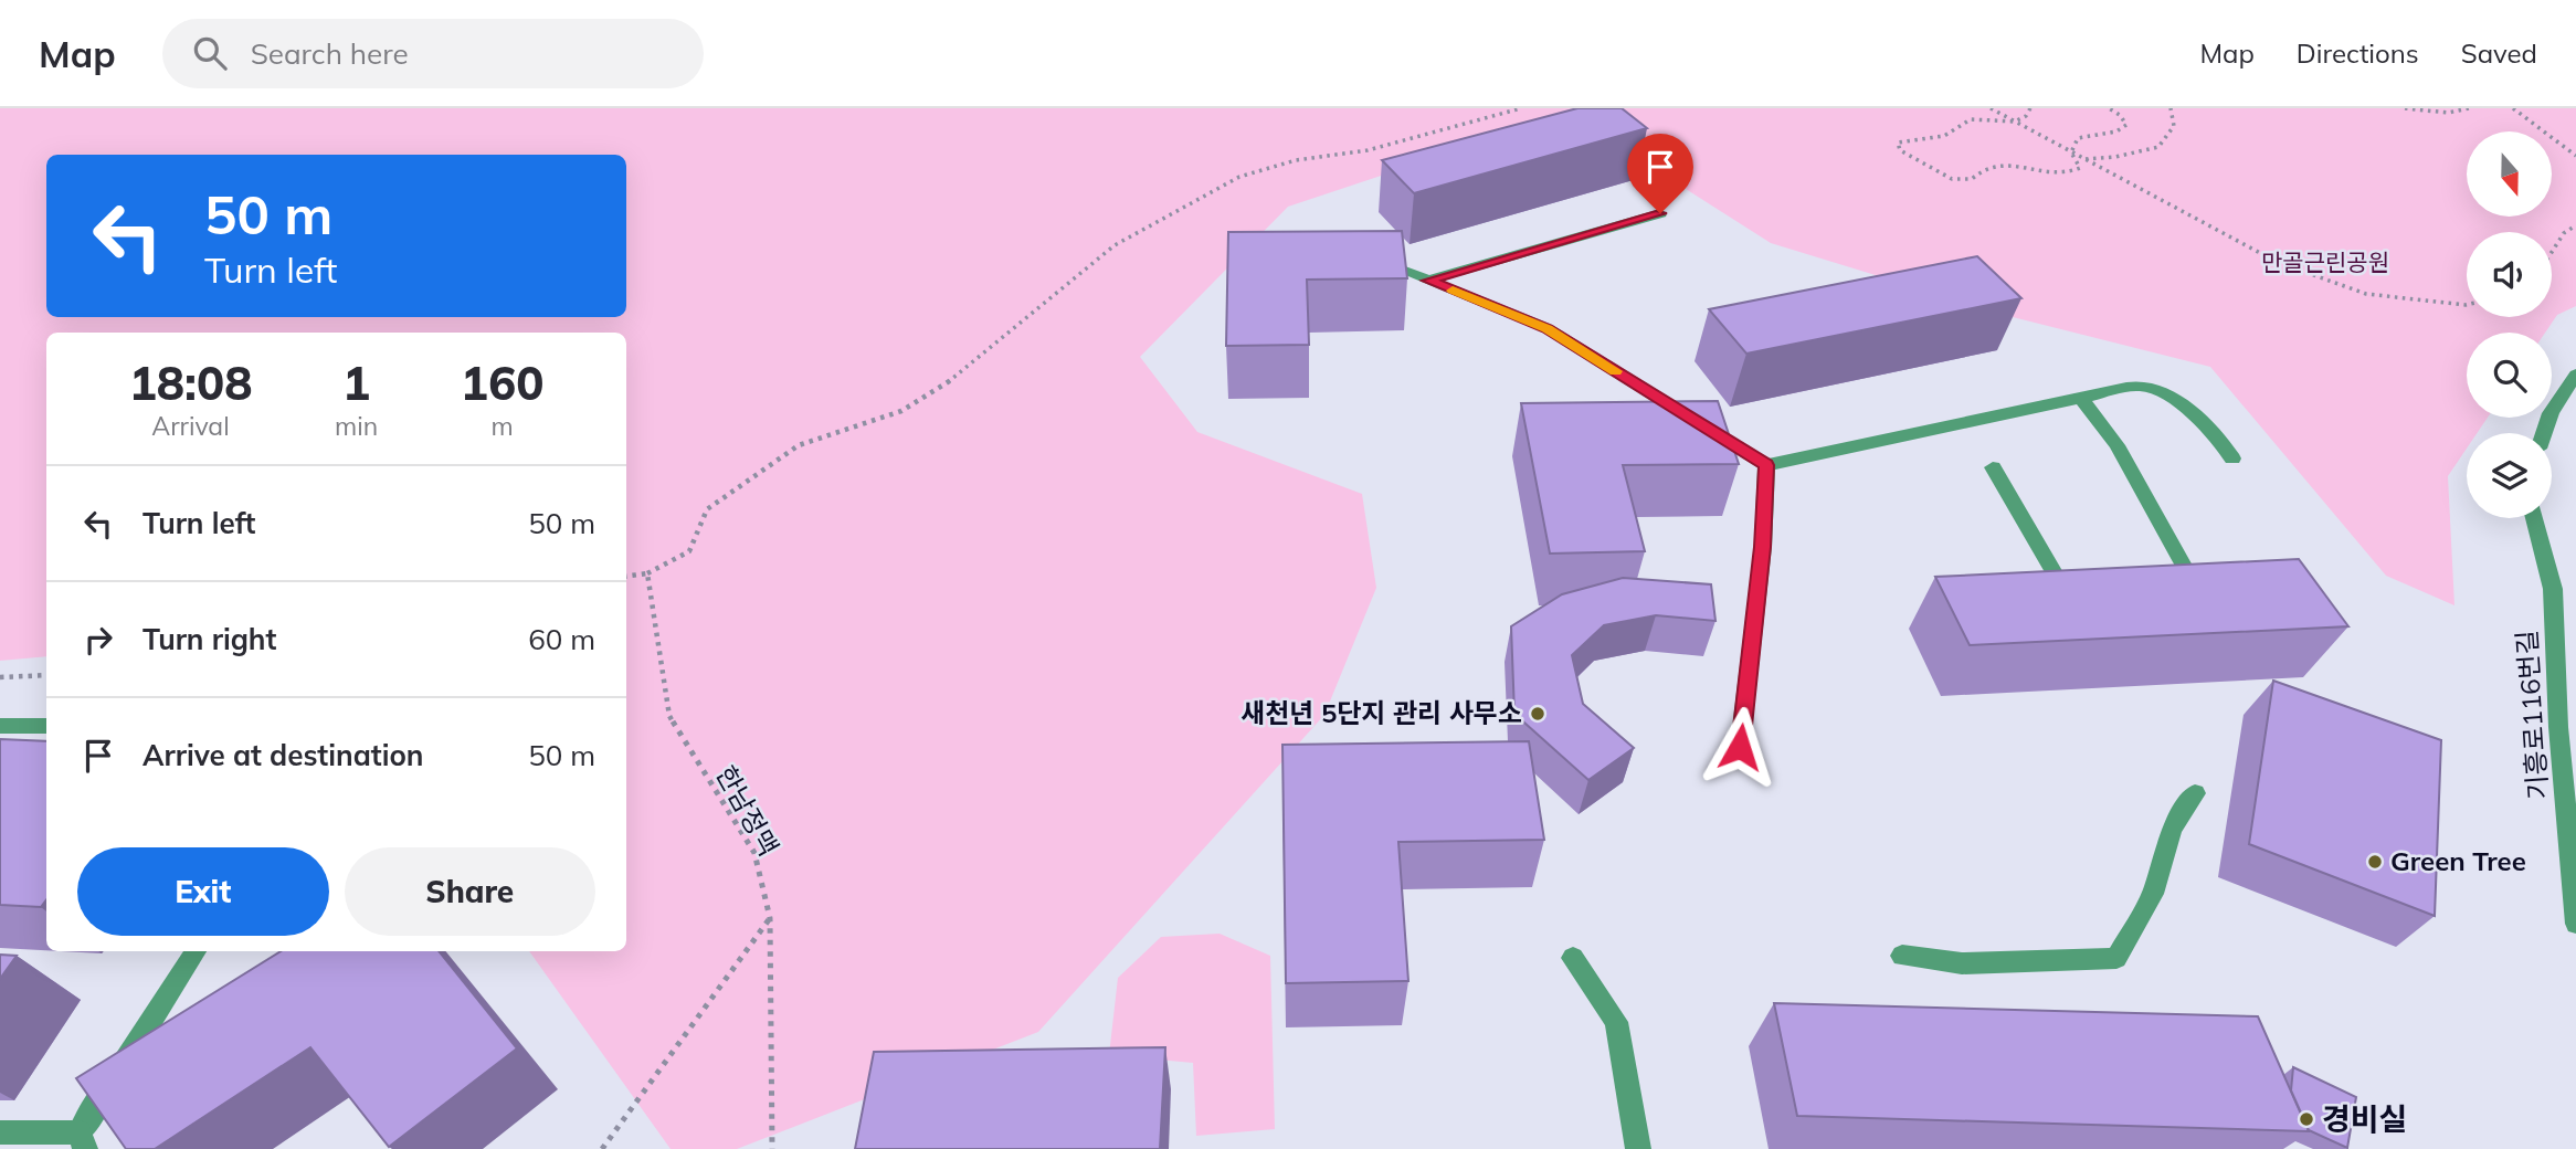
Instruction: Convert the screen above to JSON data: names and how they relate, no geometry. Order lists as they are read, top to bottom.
{
  "streets": {
    "street": ["기흥로116번길"],
    "path": ["한남정맥"]
  },
  "parks": ["만골근린공원"],
  "places": ["새천년 5단지 관리 사무소", "Green Tree", "경비실"],
  "north": "bottom",
  "page": {
    "header": "Map",
    "search": "Search here",
    "nav": ["Map", "Directions", "Saved"],
    "turn": ["50 m", "Turn left"],
    "eta": [
      "18:08",
      "Arrival",
      "1",
      "min",
      "160",
      "m"
    ],
    "list": [
      {
        "name": "Turn left",
        "value": "50 m"
      },
      {
        "name": "Turn right",
        "value": "60 m"
      },
      {
        "name": "Arrive at destination",
        "value": "50 m"
      }
    ],
    "buttons": ["Exit", "Share"]
  }
}
